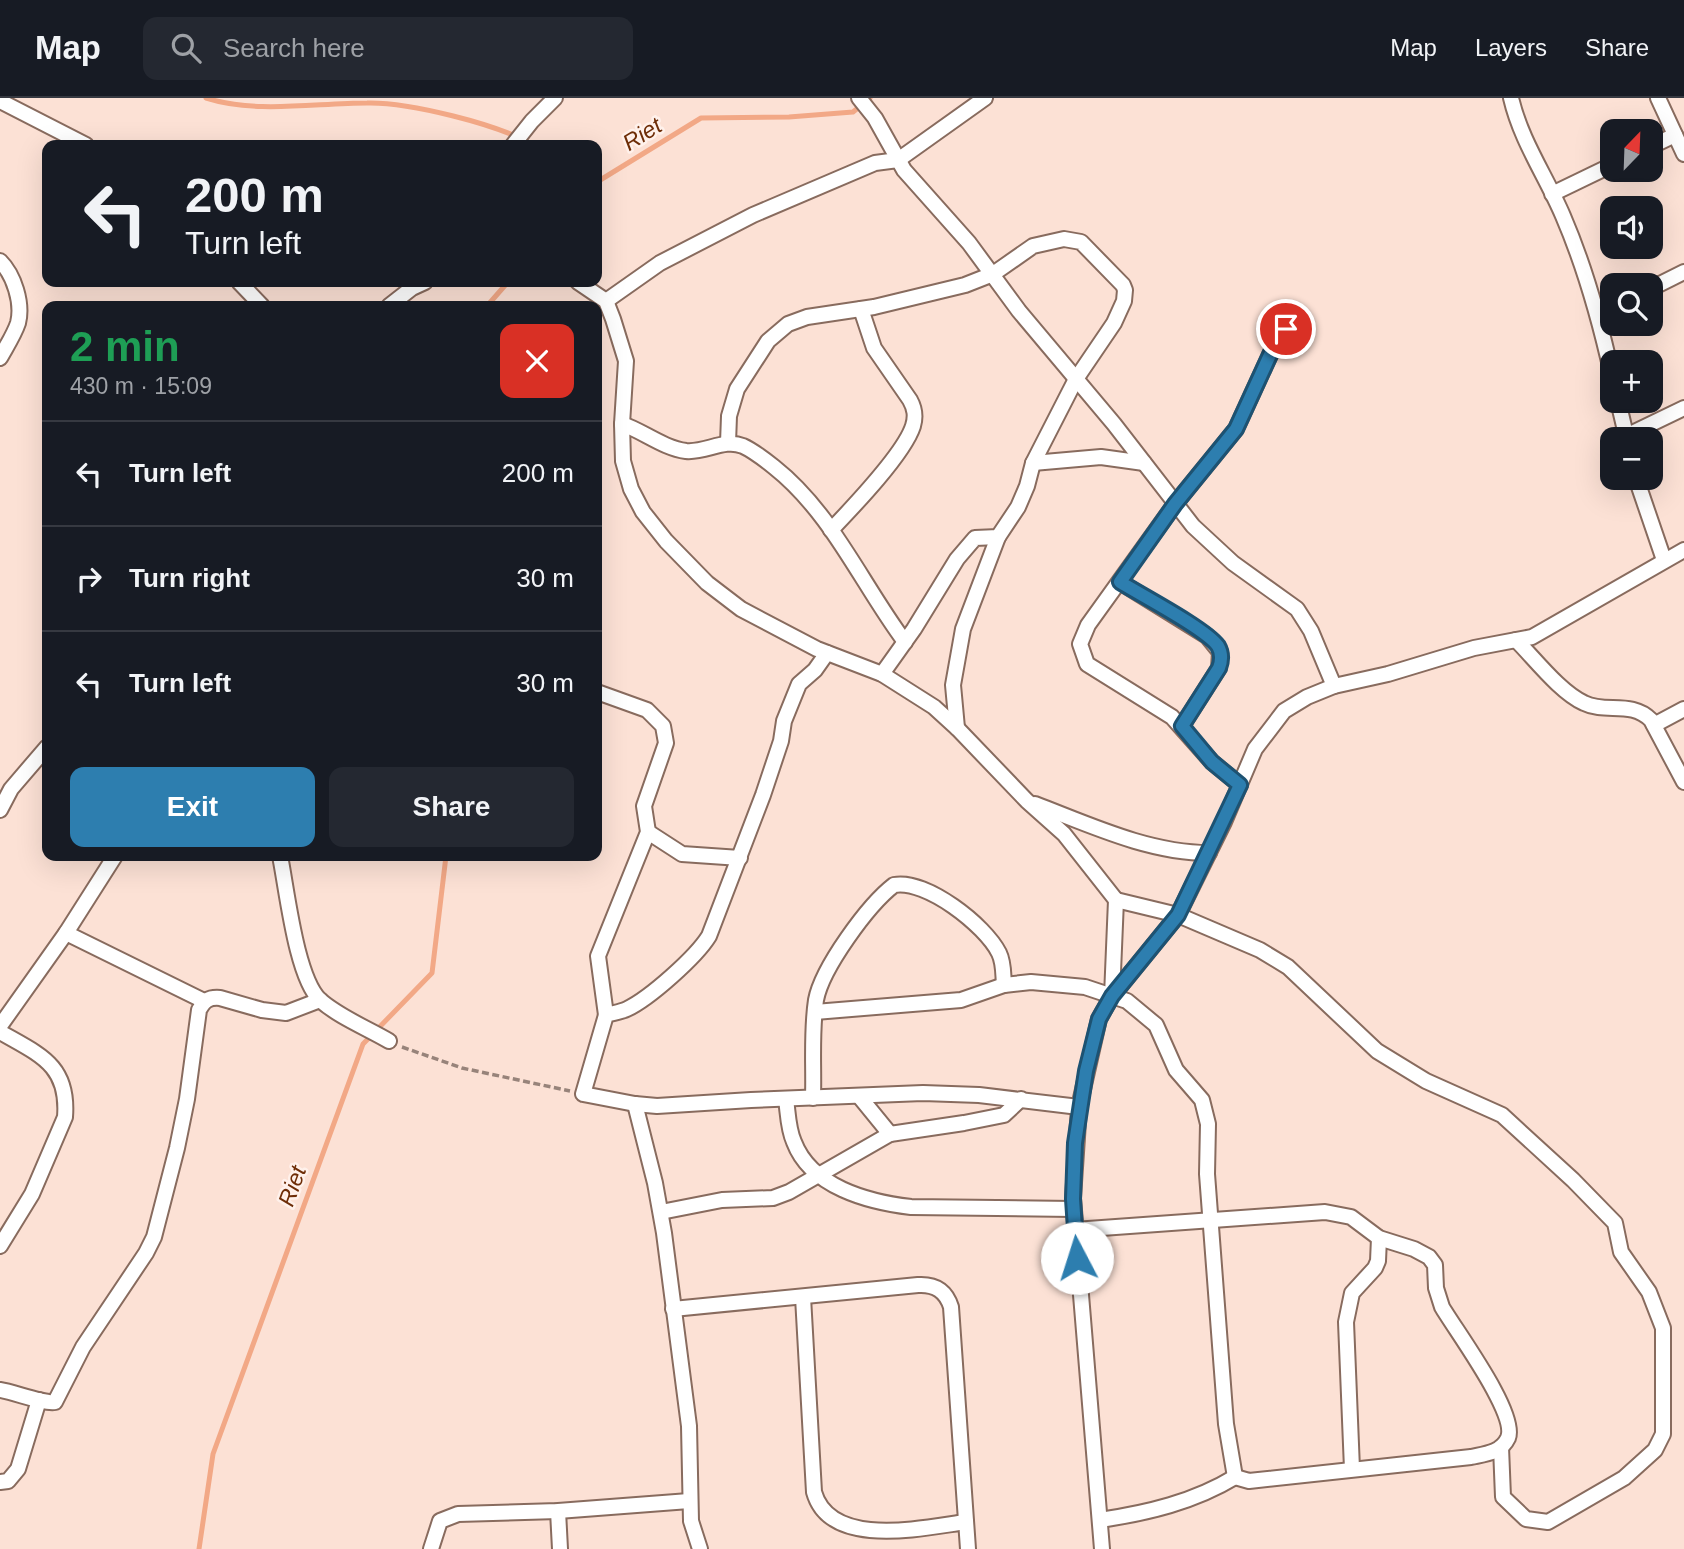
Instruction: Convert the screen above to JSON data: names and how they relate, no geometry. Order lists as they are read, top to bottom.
{
  "water": ["Riet"],
  "north": "top right",
  "page": {
    "header": "Map",
    "search": "Search here",
    "nav": ["Map", "Layers", "Share"],
    "map_buttons": ["+", "−"],
    "turn": ["200 m", "Turn left"],
    "heading": ["2 min", "430 m · 15:09"],
    "list": [
      {
        "name": "Turn left",
        "value": "200 m"
      },
      {
        "name": "Turn right",
        "value": "30 m"
      },
      {
        "name": "Turn left",
        "value": "30 m"
      }
    ],
    "buttons": ["Exit", "Share"]
  }
}
